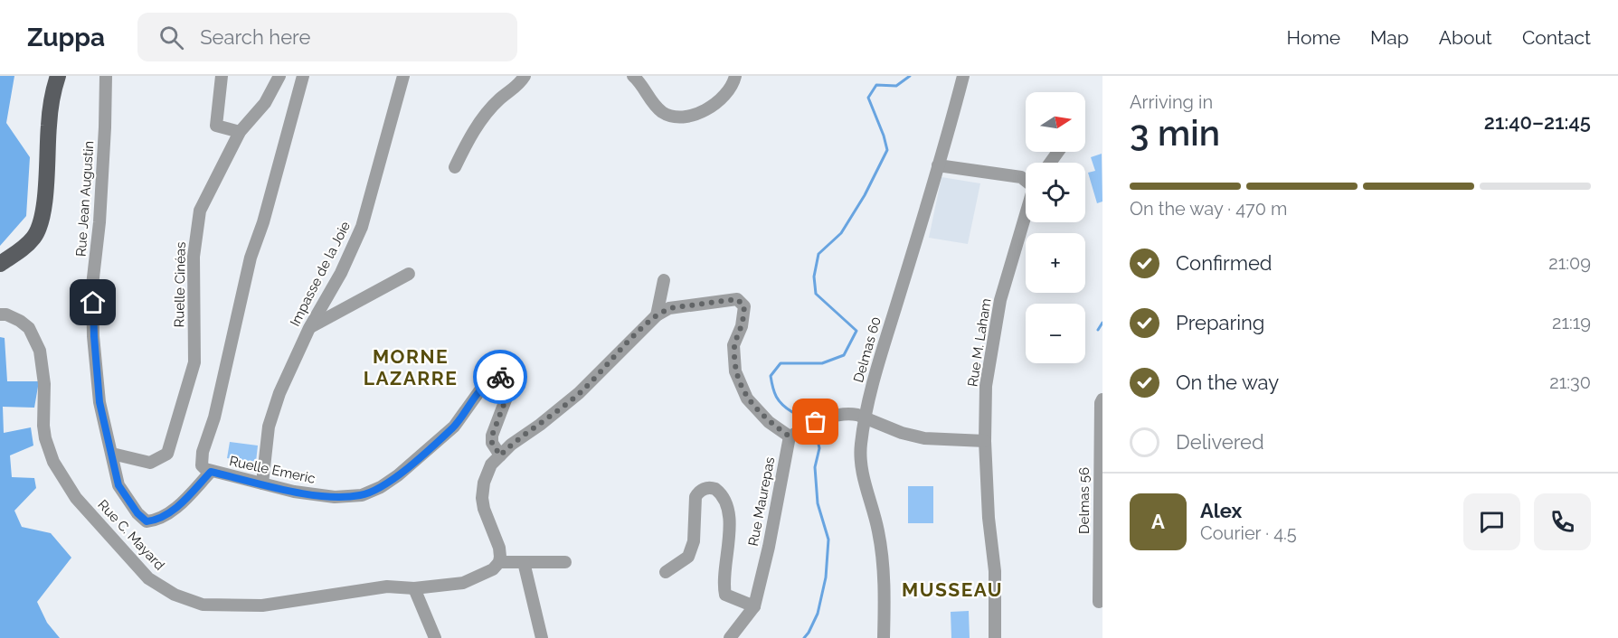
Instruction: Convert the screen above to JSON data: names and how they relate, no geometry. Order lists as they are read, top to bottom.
{
  "streets": {
    "street": [
      "Rue Jean Augustin",
      "Impasse de la Joie",
      "Ruelle Cinéas",
      "Rue M. Laham",
      "Delmas 60",
      "Ruelle Emeric",
      "Delmas 56",
      "Rue Maurepas",
      "Rue C. Mayard"
    ]
  },
  "crossings": [
    ["Rue Jean Augustin", "Ruelle Cinéas"],
    ["Rue Jean Augustin", "Ruelle Emeric"],
    ["Impasse de la Joie", "Ruelle Emeric"],
    ["Rue M. Laham", "Delmas 60"]
  ],
  "districts": ["MORNE LAZARRE", "MUSSEAU"],
  "north": "right",
  "page": {
    "header": "Zuppa",
    "search": "Search here",
    "nav": [
      "Home",
      "Map",
      "About",
      "Contact"
    ],
    "heading": ["3 min", "Arriving in", "21:40–21:45"],
    "panel": ["Alex", "Courier · 4.5"],
    "map_buttons": ["+", "−"],
    "bar": "On the way · 470 m",
    "list": [
      ["Confirmed", "21:09"],
      ["Preparing", "21:19"],
      ["On the way", "21:30"],
      "Delivered"
    ],
    "round": "A"
  }
}
